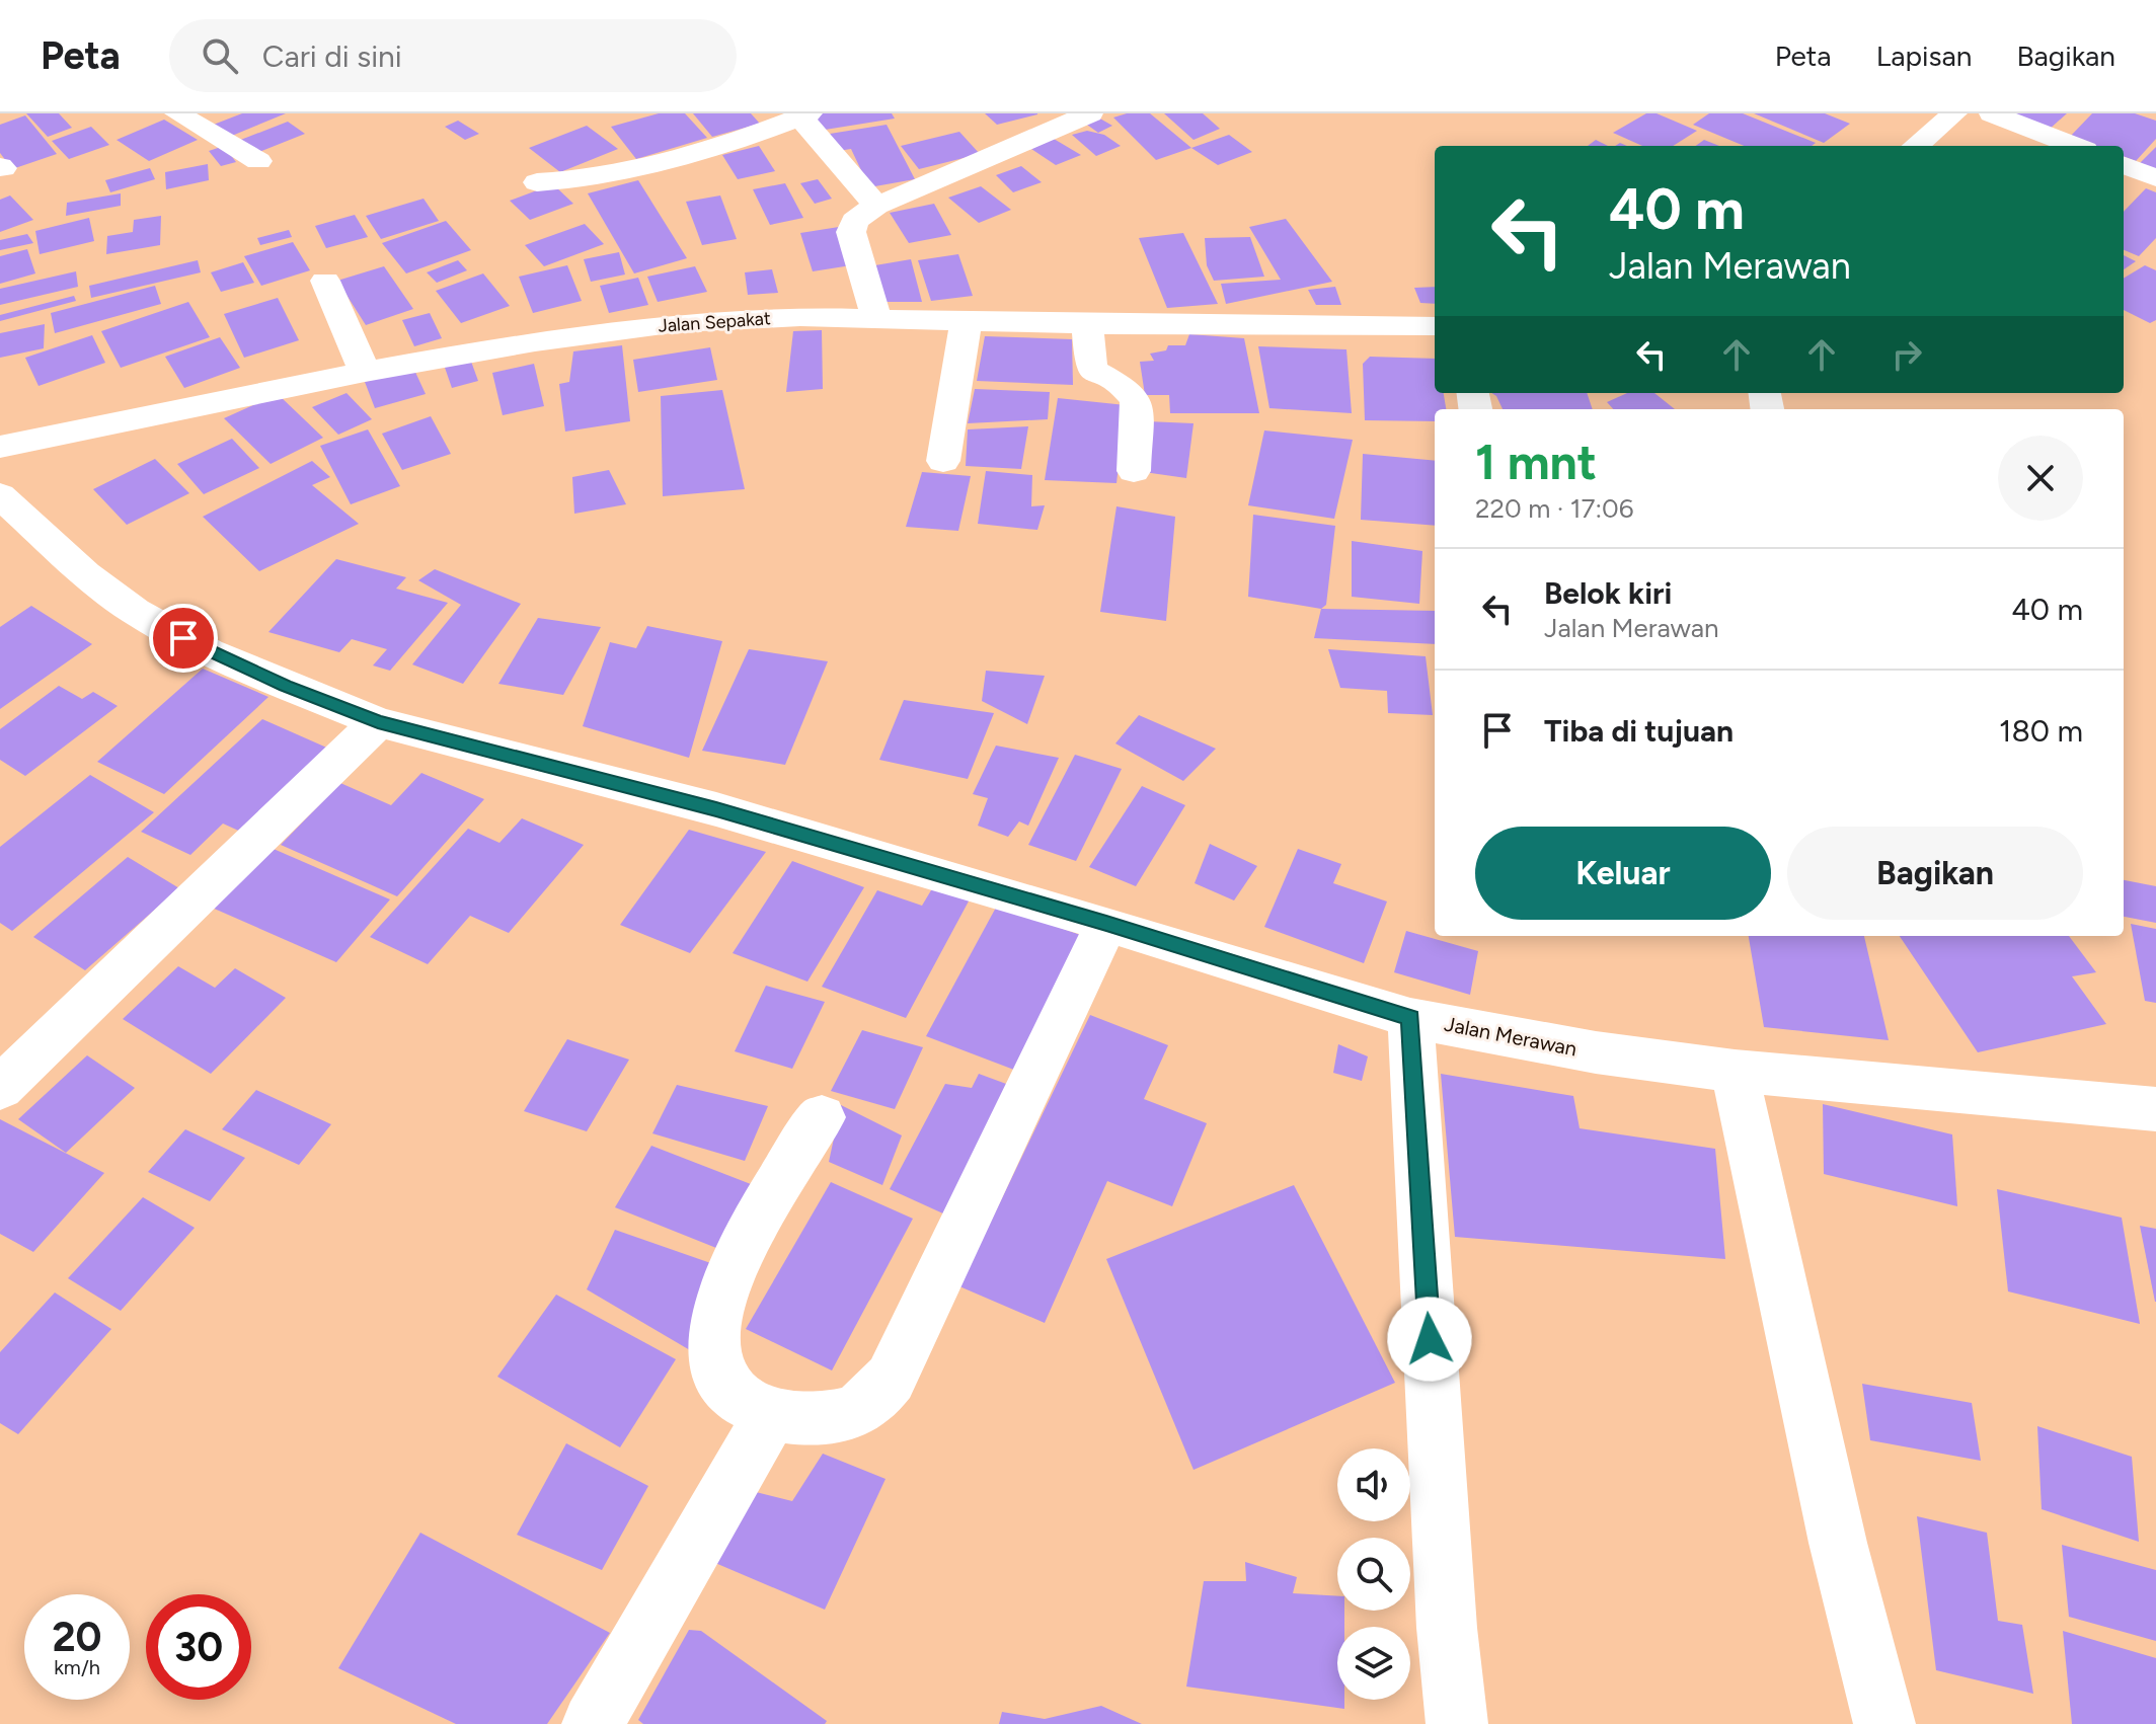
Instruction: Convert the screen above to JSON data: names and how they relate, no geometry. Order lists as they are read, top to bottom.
{
  "streets": {
    "street": ["Jalan Sepakat", "Jalan Merawan"]
  },
  "page": {
    "header": "Peta",
    "search": "Cari di sini",
    "nav": ["Peta", "Lapisan", "Bagikan"],
    "turn": ["40 m", "Jalan Merawan"],
    "heading": ["1 mnt", "220 m · 17:06"],
    "list": [
      {
        "name": "Belok kiri",
        "note": "Jalan Merawan",
        "value": "40 m"
      },
      {
        "name": "Tiba di tujuan",
        "value": "180 m"
      }
    ],
    "buttons": ["Keluar", "Bagikan"],
    "speed": "20 km/h",
    "limit": "30"
  }
}
